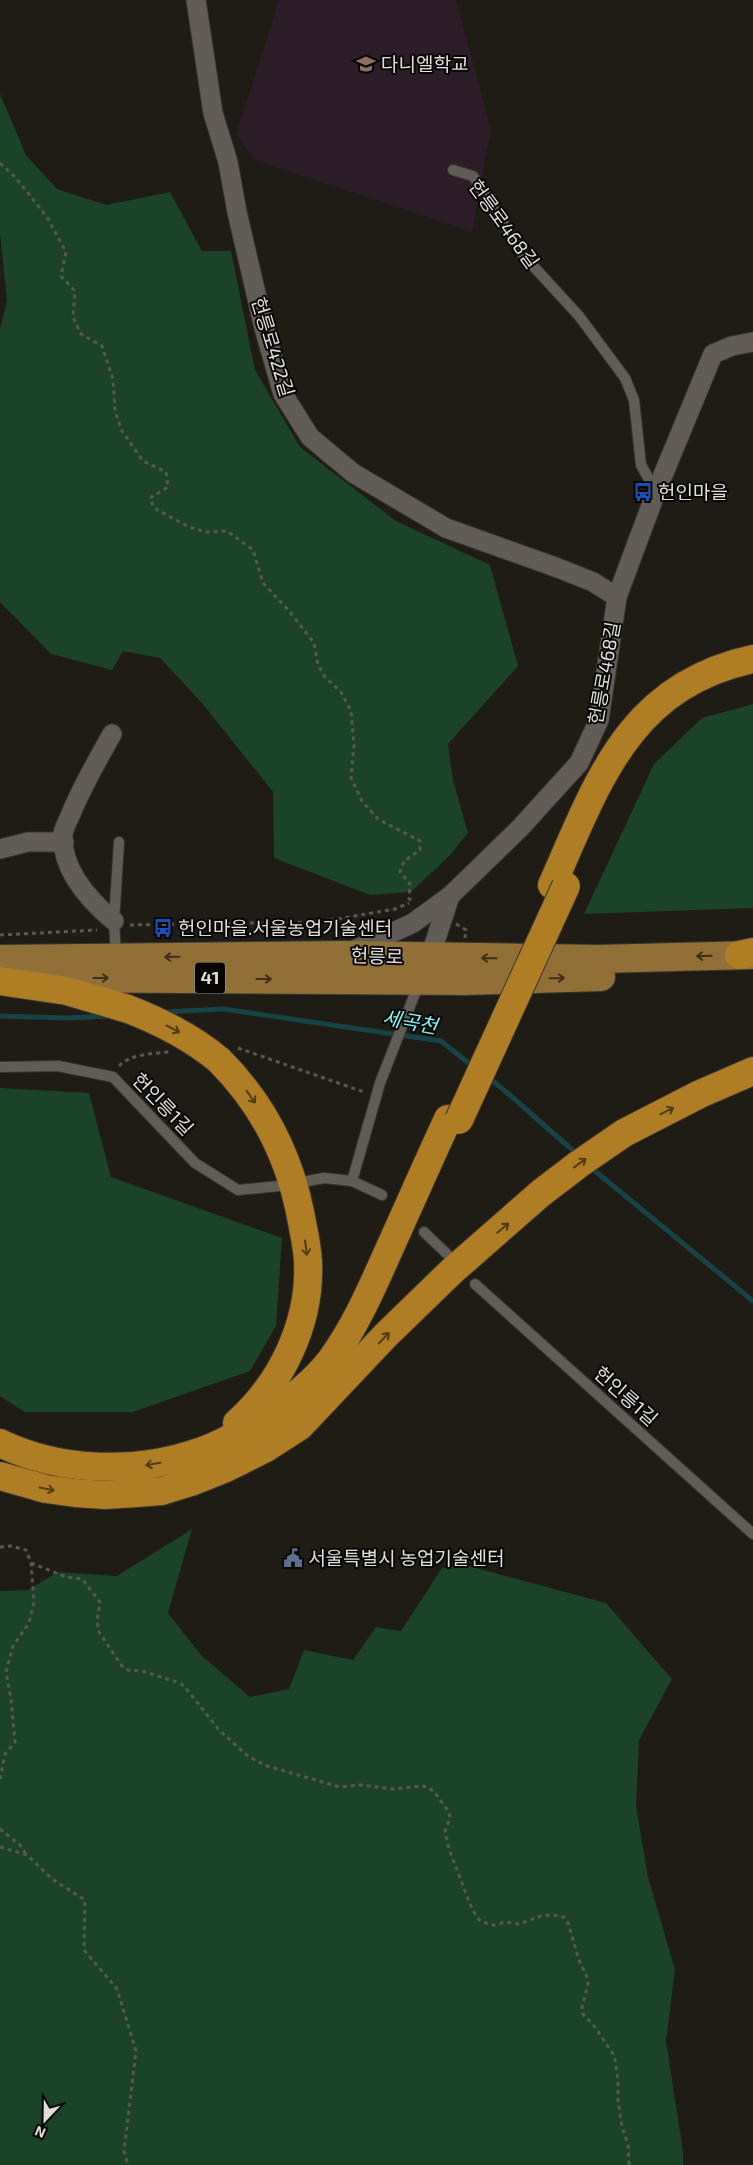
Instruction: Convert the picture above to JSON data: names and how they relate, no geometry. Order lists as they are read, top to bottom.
{
  "streets": {
    "main road": ["헌릉로", "41"],
    "street": ["헌릉로468길", "헌릉로422길"],
    "lane": ["헌인릉1길"]
  },
  "crossings": [
    ["헌릉로468길", "헌릉로422길"],
    ["헌릉로468길", "헌릉로"],
    ["헌릉로", "헌인릉1길"]
  ],
  "water": ["세곡천"],
  "places": {
    "school or university": ["다니엘학교"],
    "bus stop": ["헌인마을", "헌인마을.서울농업기술센터"],
    "public building": ["서울특별시 농업기술센터"]
  },
  "north": "bottom"
}
